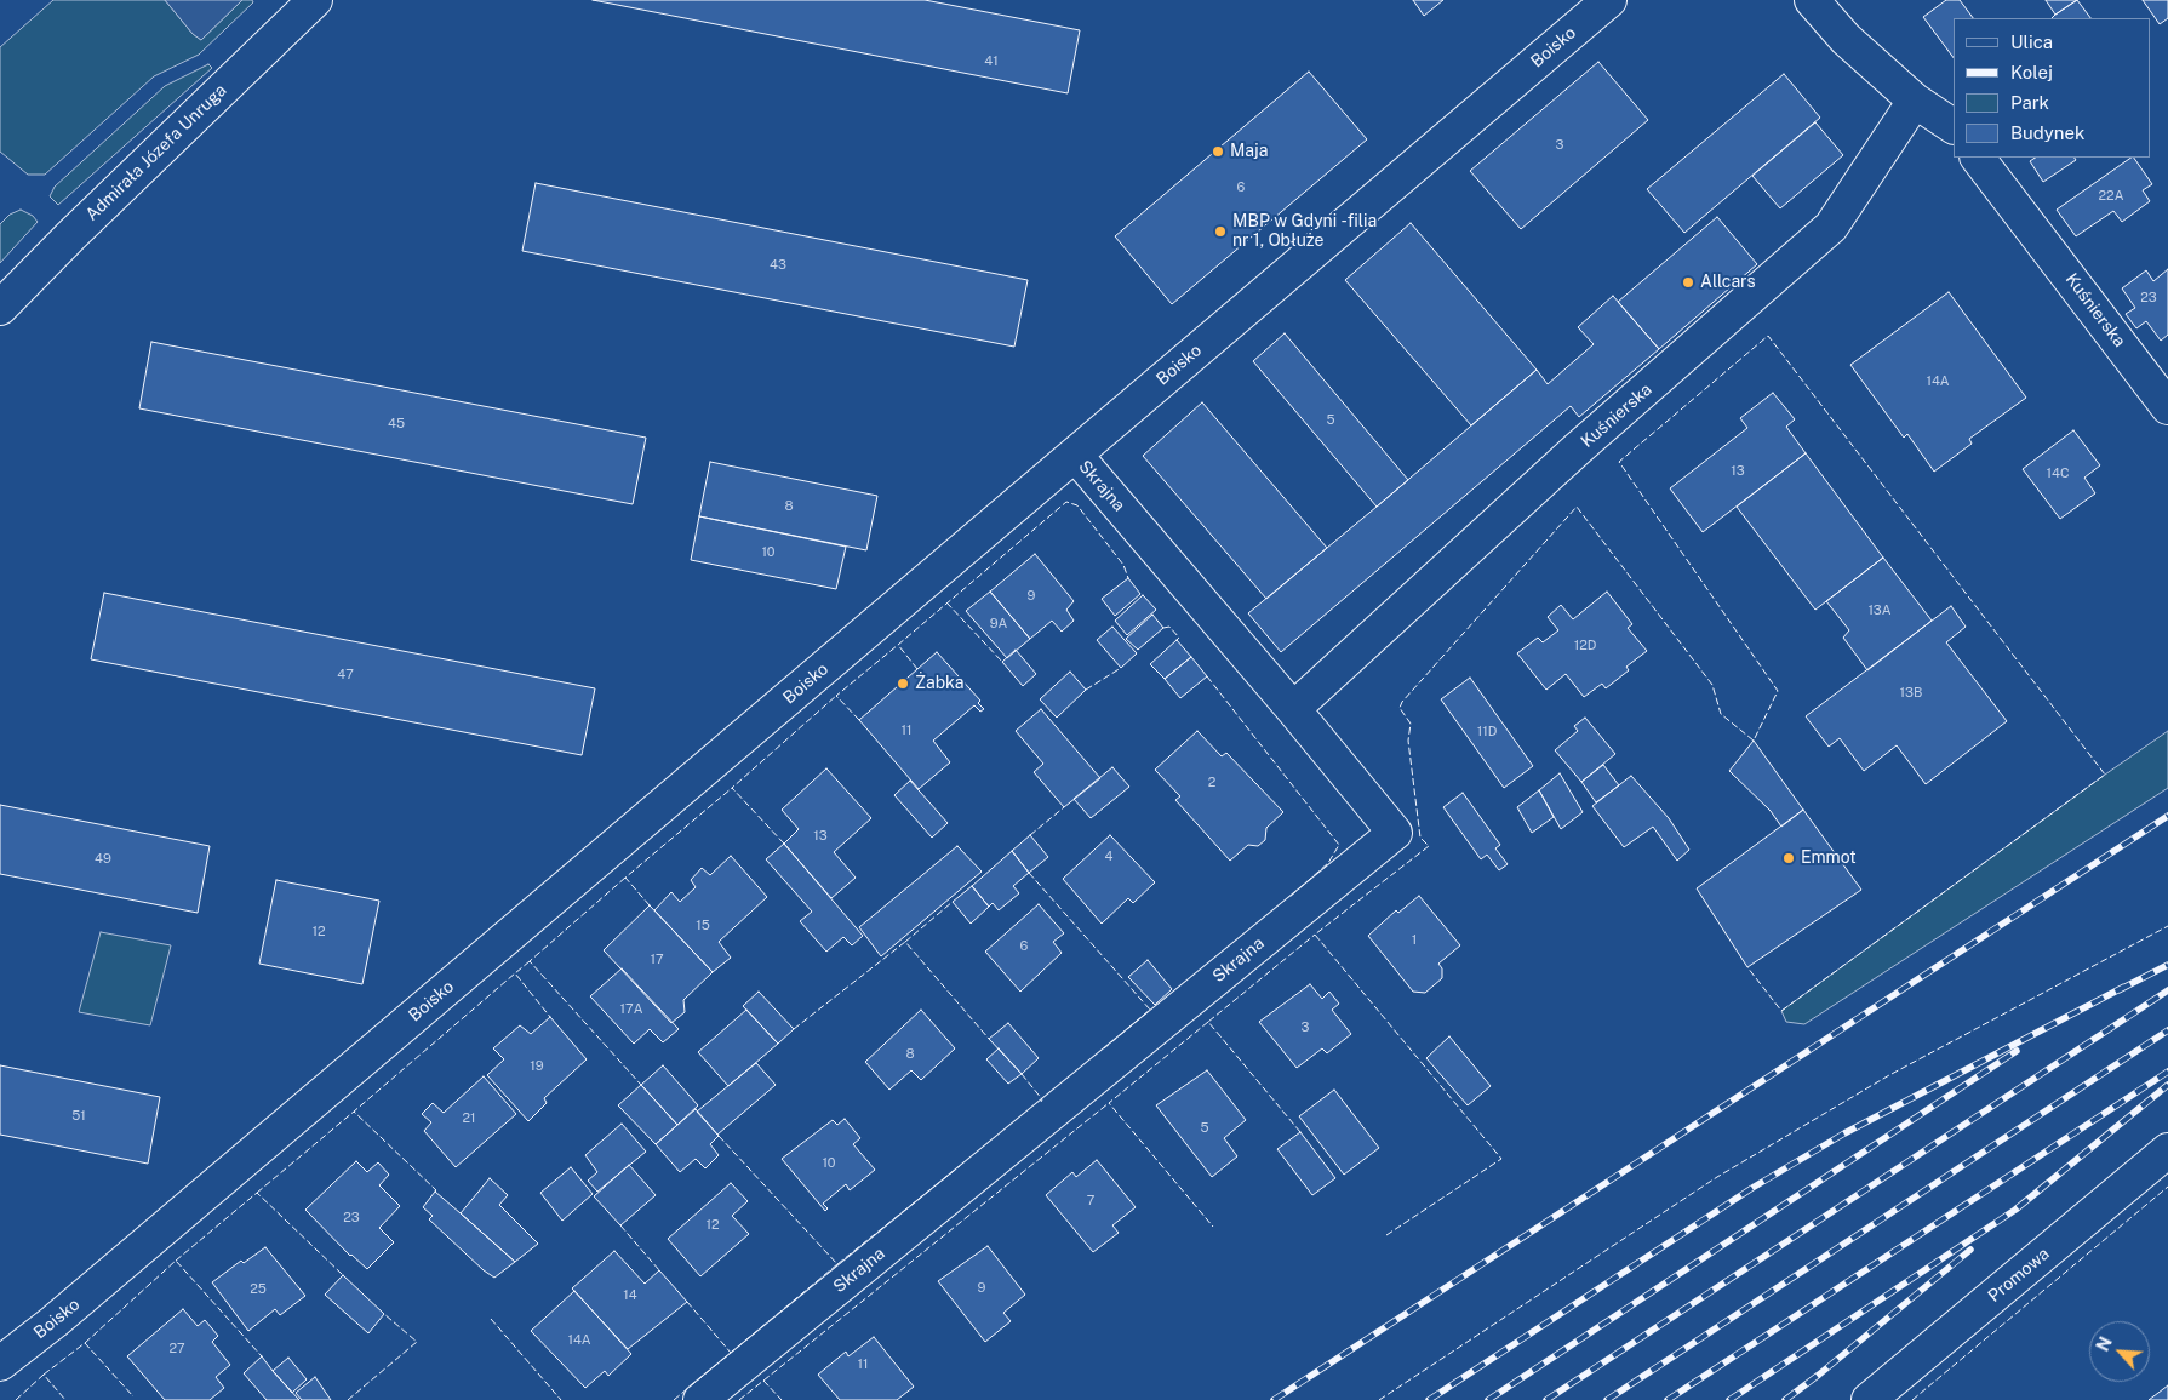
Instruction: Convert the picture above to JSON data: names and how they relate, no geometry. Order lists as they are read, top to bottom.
{
  "streets": {
    "street": [
      "Boisko",
      "Admirała Józefa Unruga",
      "Kuśnierska",
      "Skrajna",
      "Promowa"
    ]
  },
  "crossings": [
    ["Boisko", "Skrajna"],
    ["Kuśnierska", "Skrajna"]
  ],
  "places": [
    "Maja",
    "MBP w Gdyni -filia nr 1, Obłuże",
    "Allcars",
    "Żabka",
    "Emmot"
  ],
  "house_numbers": [
    "41",
    "3",
    "6",
    "22A",
    "43",
    "23",
    "14A",
    "5",
    "45",
    "13",
    "14C",
    "8",
    "10",
    "9",
    "13A",
    "9A",
    "12D",
    "47",
    "13B",
    "11",
    "11D",
    "2",
    "13",
    "4",
    "49",
    "15",
    "12",
    "1",
    "6",
    "17",
    "17A",
    "3",
    "8",
    "19",
    "51",
    "21",
    "5",
    "10",
    "7",
    "23",
    "12",
    "9",
    "25",
    "14",
    "14A",
    "27",
    "11"
  ],
  "legend": [
    "Ulica",
    "Kolej",
    "Park",
    "Budynek"
  ],
  "north": "top left"
}
